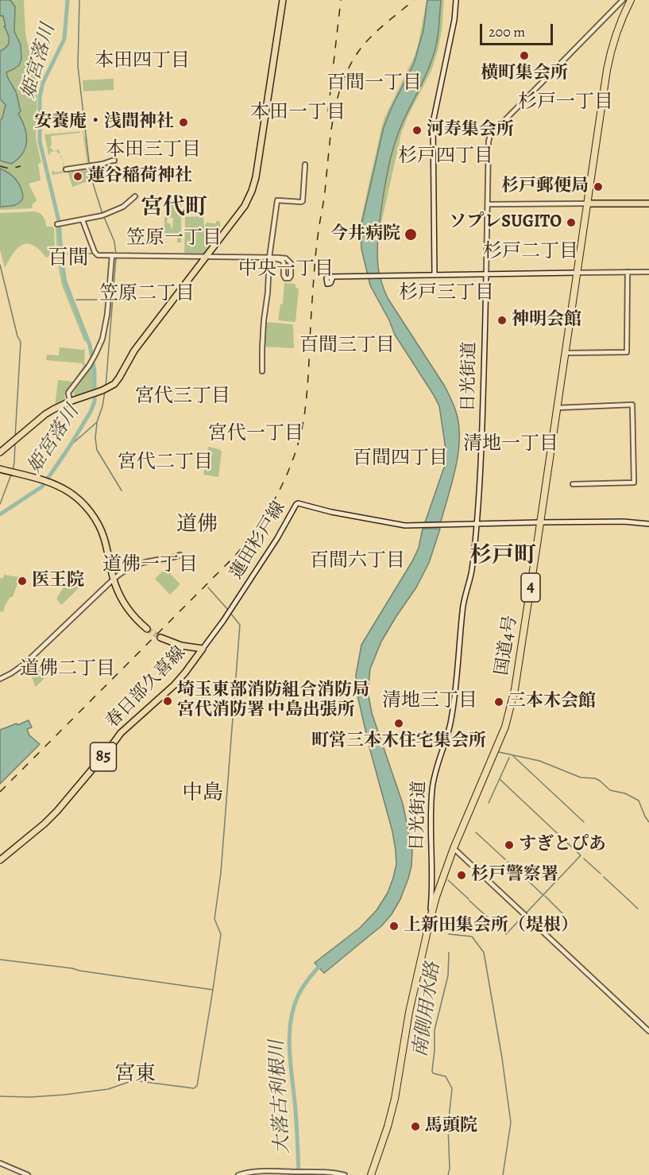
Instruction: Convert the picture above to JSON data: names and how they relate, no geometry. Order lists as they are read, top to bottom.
{
  "streets": {
    "highway": ["4", "国道4号"],
    "main road": [
      "日光街道",
      "蓮田杉戸線",
      "春日部久喜線",
      "85"
    ]
  },
  "crossings": [
    ["日光街道", "蓮田杉戸線"],
    ["日光街道", "4"],
    ["日光街道", "国道4号"],
    ["蓮田杉戸線", "春日部久喜線"],
    ["4", "国道4号"]
  ],
  "districts": [
    "本田四丁目",
    "百間一丁目",
    "杉戸一丁目",
    "本田一丁目",
    "本田三丁目",
    "杉戸四丁目",
    "宮代町",
    "笠原一丁目",
    "杉戸二丁目",
    "百間",
    "中央一丁目",
    "杉戸三丁目",
    "笠原二丁目",
    "百間三丁目",
    "宮代三丁目",
    "宮代一丁目",
    "清地一丁目",
    "百間四丁目",
    "宮代二丁目",
    "道佛",
    "杉戸町",
    "百間六丁目",
    "道佛一丁目",
    "道佛二丁目",
    "清地三丁目",
    "中島",
    "宮東"
  ],
  "water": ["姫宮落川", "南側用水路", "大落古利根川"],
  "places": [
    "横町集会所",
    "安養庵・浅間神社",
    "河寿集会所",
    "蓮谷稲荷神社",
    "杉戸郵便局",
    "ソプレSUGITO",
    "今井病院",
    "神明会館",
    "医王院",
    "埼玉東部消防組合消防局 宮代消防署 中島出張所",
    "三本木会館",
    "町営三本木住宅集会所",
    "すぎとぴあ",
    "杉戸警察署",
    "上新田集会所（堤根）",
    "馬頭院"
  ],
  "scale_bar": "200 m"
}
